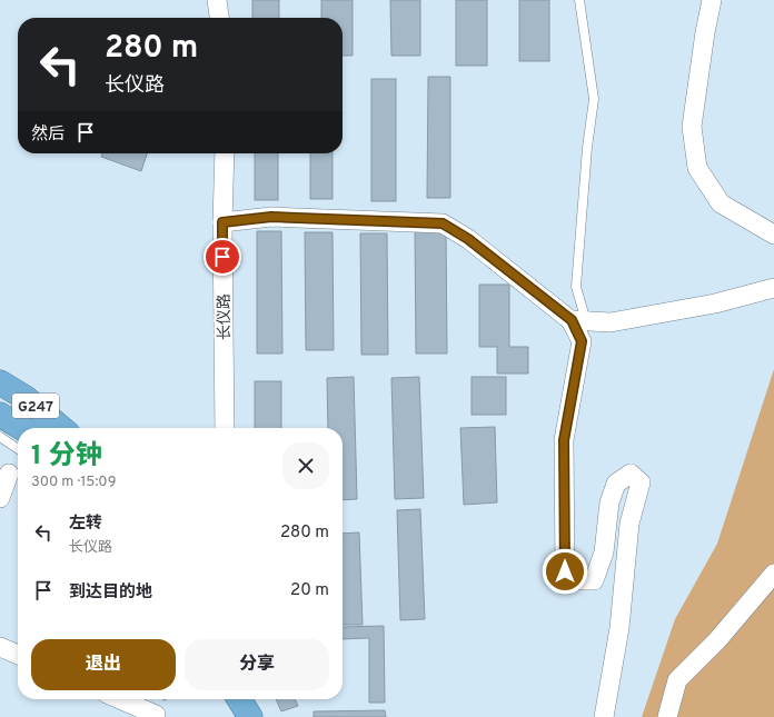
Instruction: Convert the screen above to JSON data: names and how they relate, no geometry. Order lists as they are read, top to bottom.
{
  "streets": {
    "highway": ["G247"],
    "street": ["长仪路"]
  },
  "page": {
    "turn": ["280 m", "长仪路"],
    "then": "然后",
    "heading": ["1 分钟", "300 m · 15:09"],
    "list": [
      {
        "name": "左转",
        "note": "长仪路",
        "value": "280 m"
      },
      {
        "name": "到达目的地",
        "value": "20 m"
      }
    ],
    "buttons": ["退出", "分享"]
  }
}
